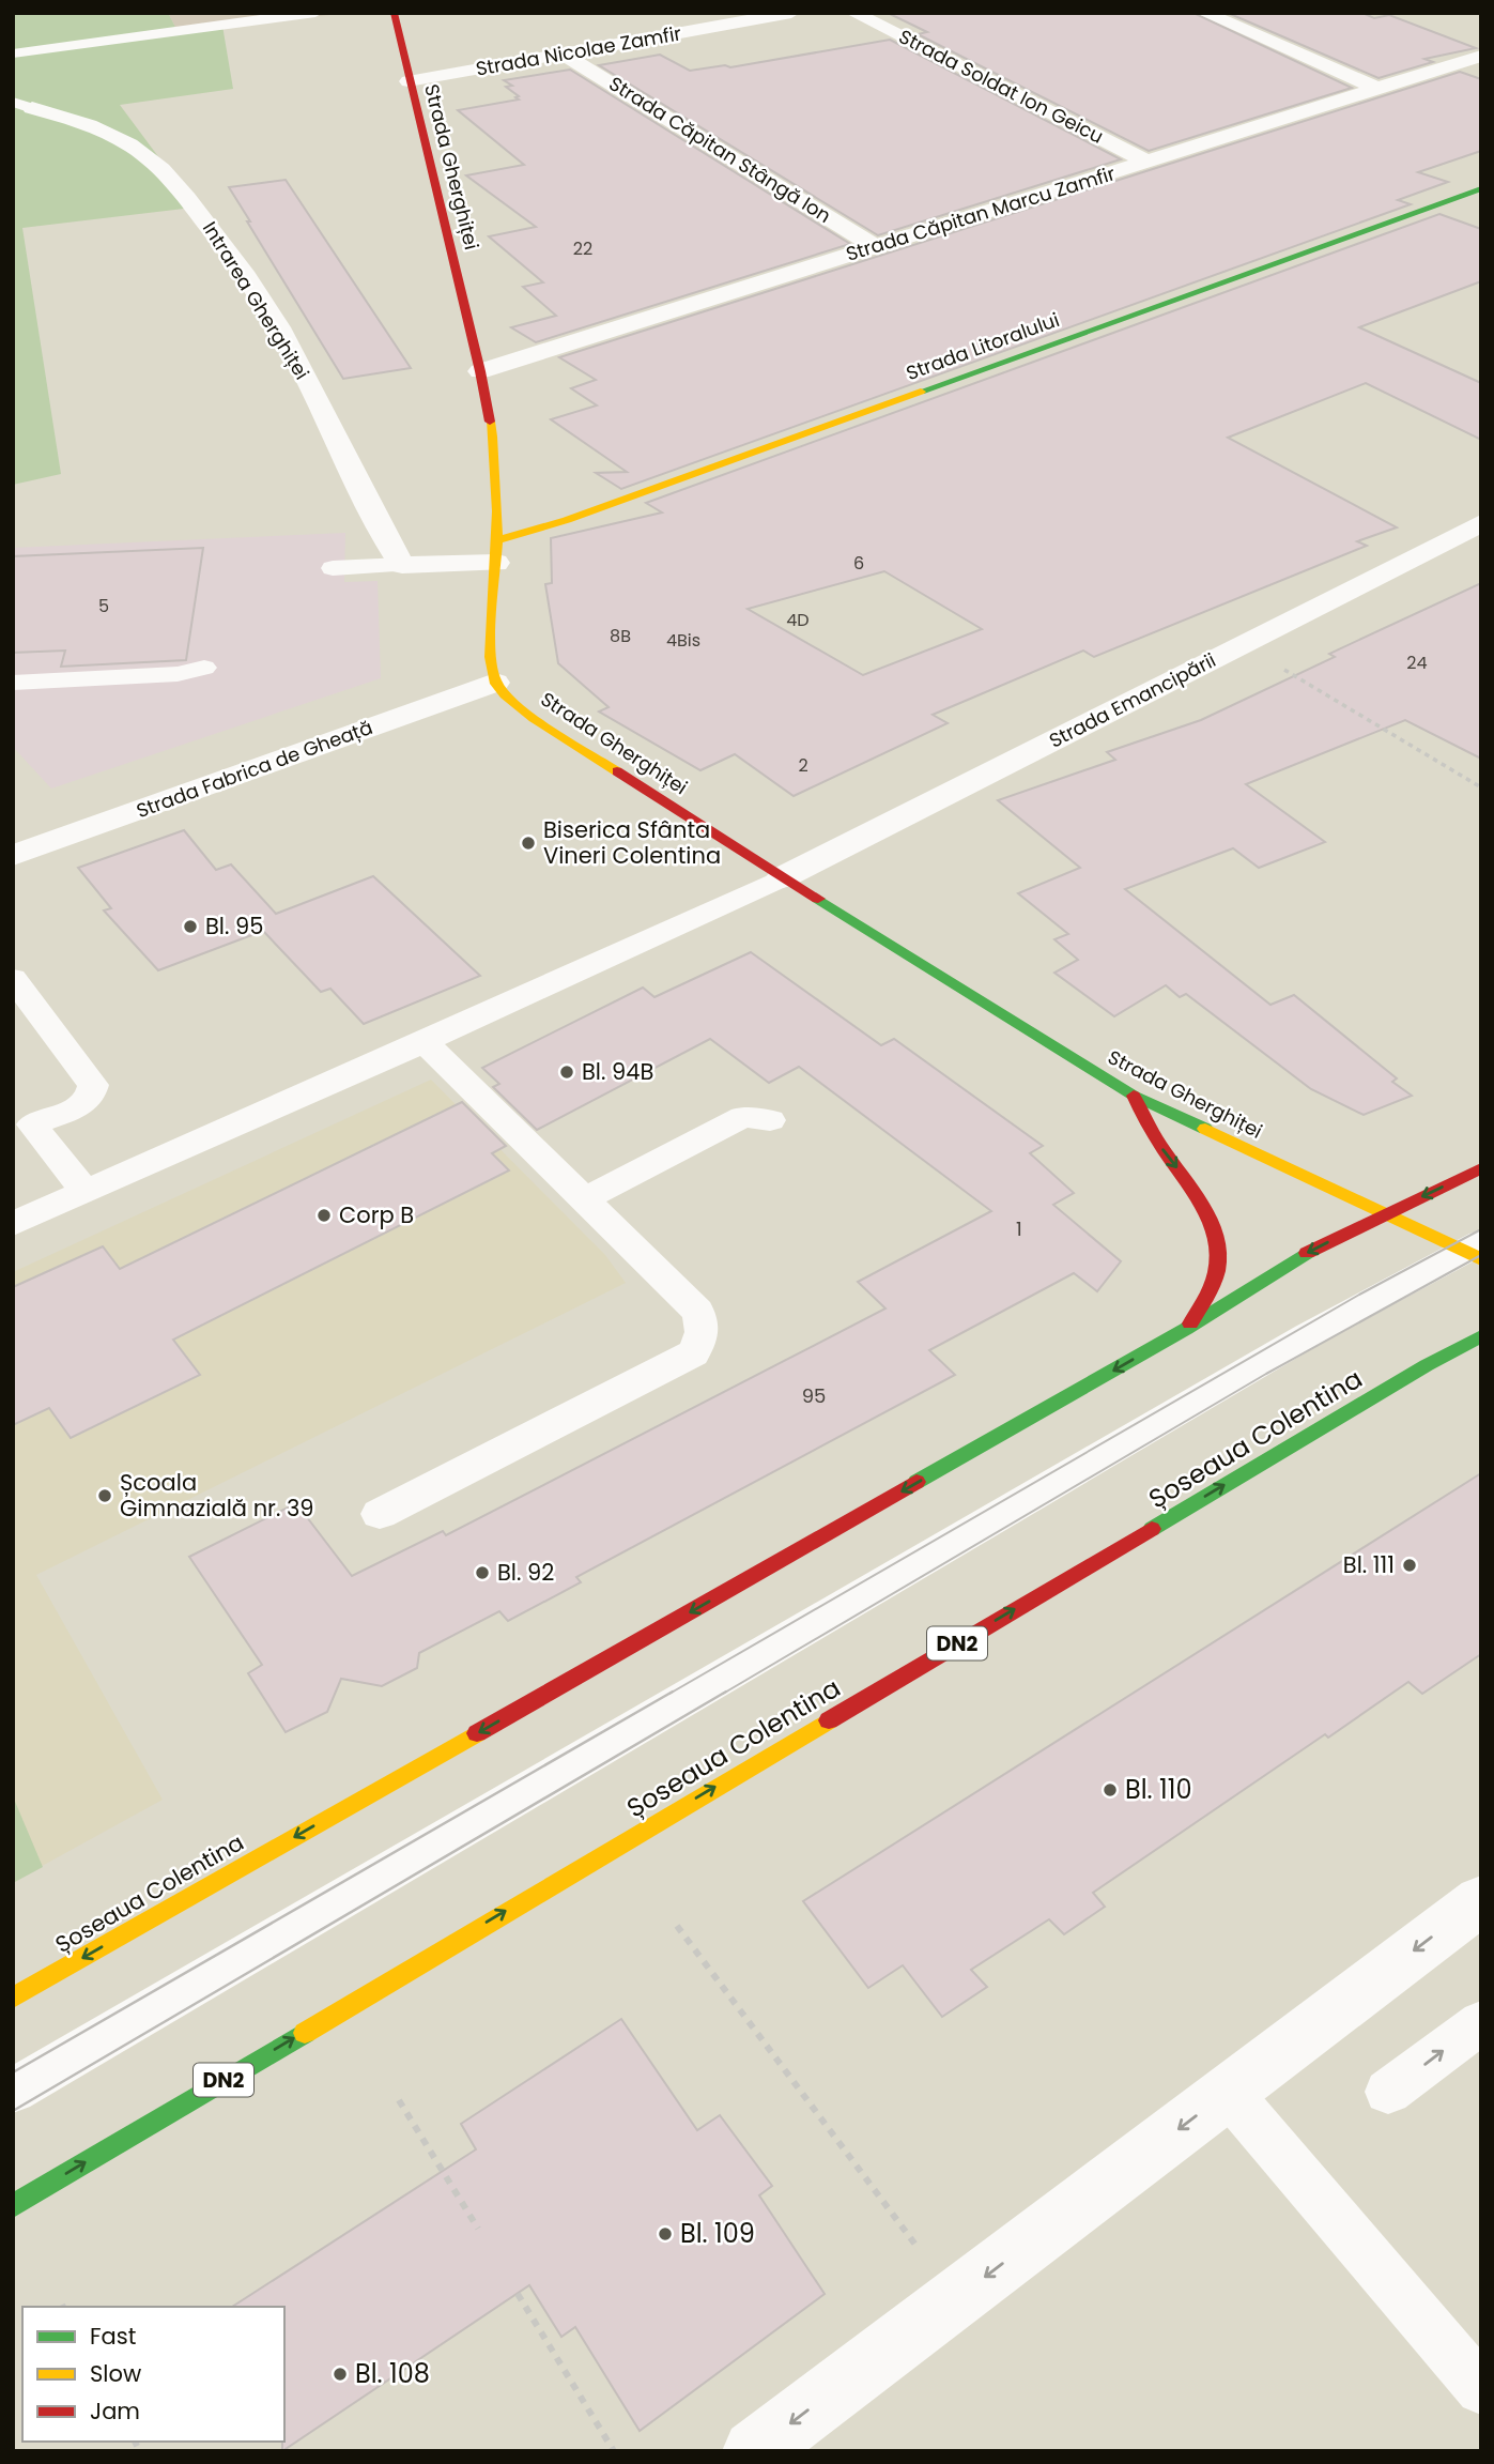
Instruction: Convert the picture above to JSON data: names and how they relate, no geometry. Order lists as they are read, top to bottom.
{
  "streets": {
    "main road": [
      "Strada Gherghiței",
      "Strada Litoralului",
      "Șoseaua Colentina",
      "DN2"
    ],
    "street": [
      "Strada Nicolae Zamfir",
      "Strada Soldat Ion Geicu",
      "Strada Căpitan Stângă Ion",
      "Strada Căpitan Marcu Zamfir",
      "Intrarea Gherghiței",
      "Strada Emancipării",
      "Strada Fabrica de Gheață"
    ]
  },
  "crossings": [
    ["Strada Nicolae Zamfir", "Strada Căpitan Stângă Ion"],
    ["Strada Nicolae Zamfir", "Strada Gherghiței"],
    ["Strada Soldat Ion Geicu", "Strada Căpitan Marcu Zamfir"],
    ["Strada Căpitan Stângă Ion", "Strada Căpitan Marcu Zamfir"],
    ["Strada Gherghiței", "Strada Căpitan Marcu Zamfir"],
    ["Strada Gherghiței", "Strada Litoralului"],
    ["Strada Gherghiței", "Strada Emancipării"],
    ["Strada Gherghiței", "Strada Fabrica de Gheață"],
    ["Strada Gherghiței", "Șoseaua Colentina"]
  ],
  "places": [
    "Biserica Sfânta Vineri Colentina",
    "Bl. 95",
    "Bl. 94B",
    "Corp B",
    "Școala Gimnazială nr. 39",
    "Bl. 111",
    "Bl. 92",
    "Bl. 110",
    "Bl. 109",
    "Bl. 108"
  ],
  "house_numbers": [
    "22",
    "6",
    "5",
    "4D",
    "8B",
    "4Bis",
    "24",
    "2",
    "1",
    "95"
  ],
  "legend": ["Fast", "Slow", "Jam"]
}
